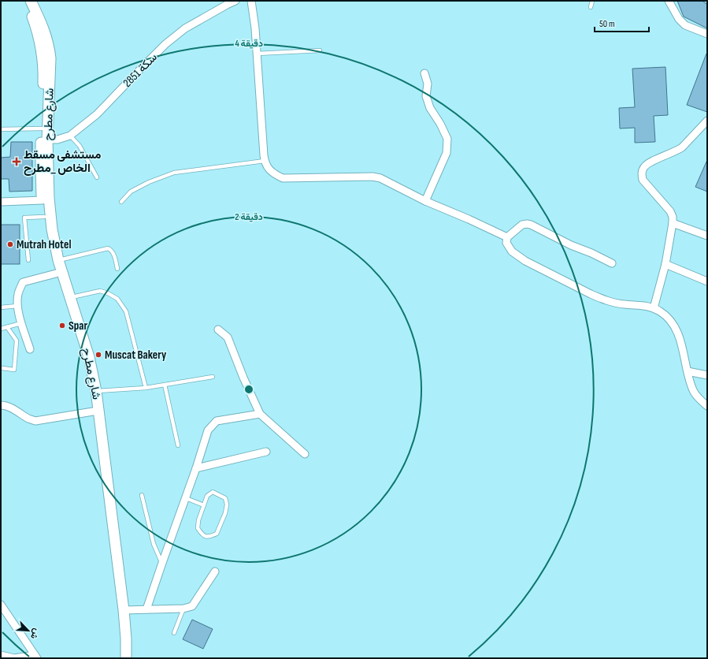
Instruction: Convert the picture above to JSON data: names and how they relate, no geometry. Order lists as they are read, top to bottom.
{
  "streets": {
    "main road": ["شارع مطرح"],
    "street": ["سكة 2851"]
  },
  "crossings": [
    ["سكة 2851", "شارع مطرح"]
  ],
  "places": {
    "health": ["مستشفى مسقط الخاص _مطرح"],
    "other": ["Mutrah Hotel", "Spar", "Muscat Bakery"]
  },
  "scale_bar": "50 m",
  "north": "bottom right",
  "rings": ["4 دقيقة", "2 دقيقة"]
}
